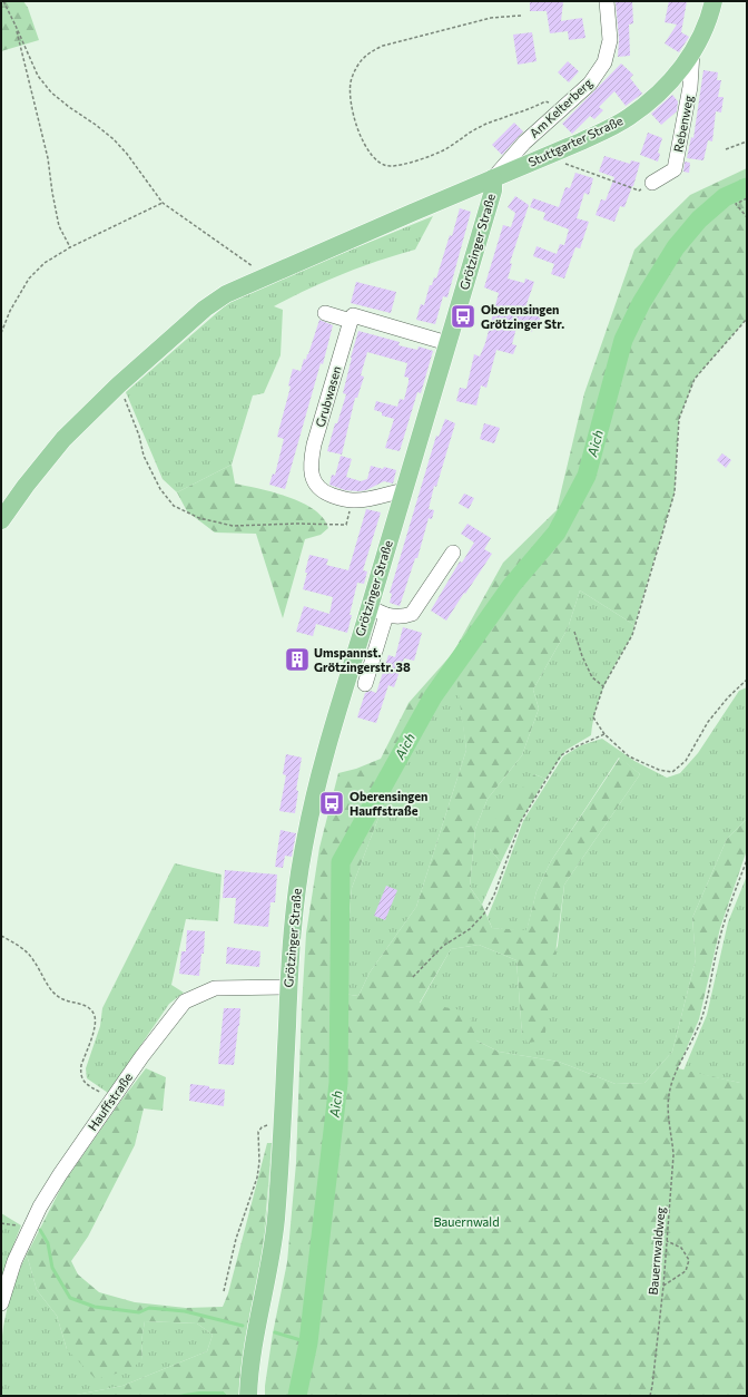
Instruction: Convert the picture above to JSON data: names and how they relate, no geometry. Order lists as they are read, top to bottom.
{
  "streets": {
    "main road": ["Stuttgarter Straße", "Grötzinger Straße"],
    "street": [
      "Am Kelterberg",
      "Rebenweg",
      "Grubwasen",
      "Hauffstraße"
    ],
    "path": ["Bauernwaldweg"]
  },
  "crossings": [
    ["Am Kelterberg", "Stuttgarter Straße"],
    ["Am Kelterberg", "Grötzinger Straße"],
    ["Rebenweg", "Stuttgarter Straße"],
    ["Stuttgarter Straße", "Grötzinger Straße"],
    ["Grötzinger Straße", "Grubwasen"],
    ["Grötzinger Straße", "Hauffstraße"]
  ],
  "water": ["Aich"],
  "parks": ["Bauernwald"],
  "places": {
    "bus stop": ["Oberensingen Grötzinger Str.", "Oberensingen Hauffstraße"],
    "building": ["Umspannst. Grötzingerstr. 38"]
  }
}
